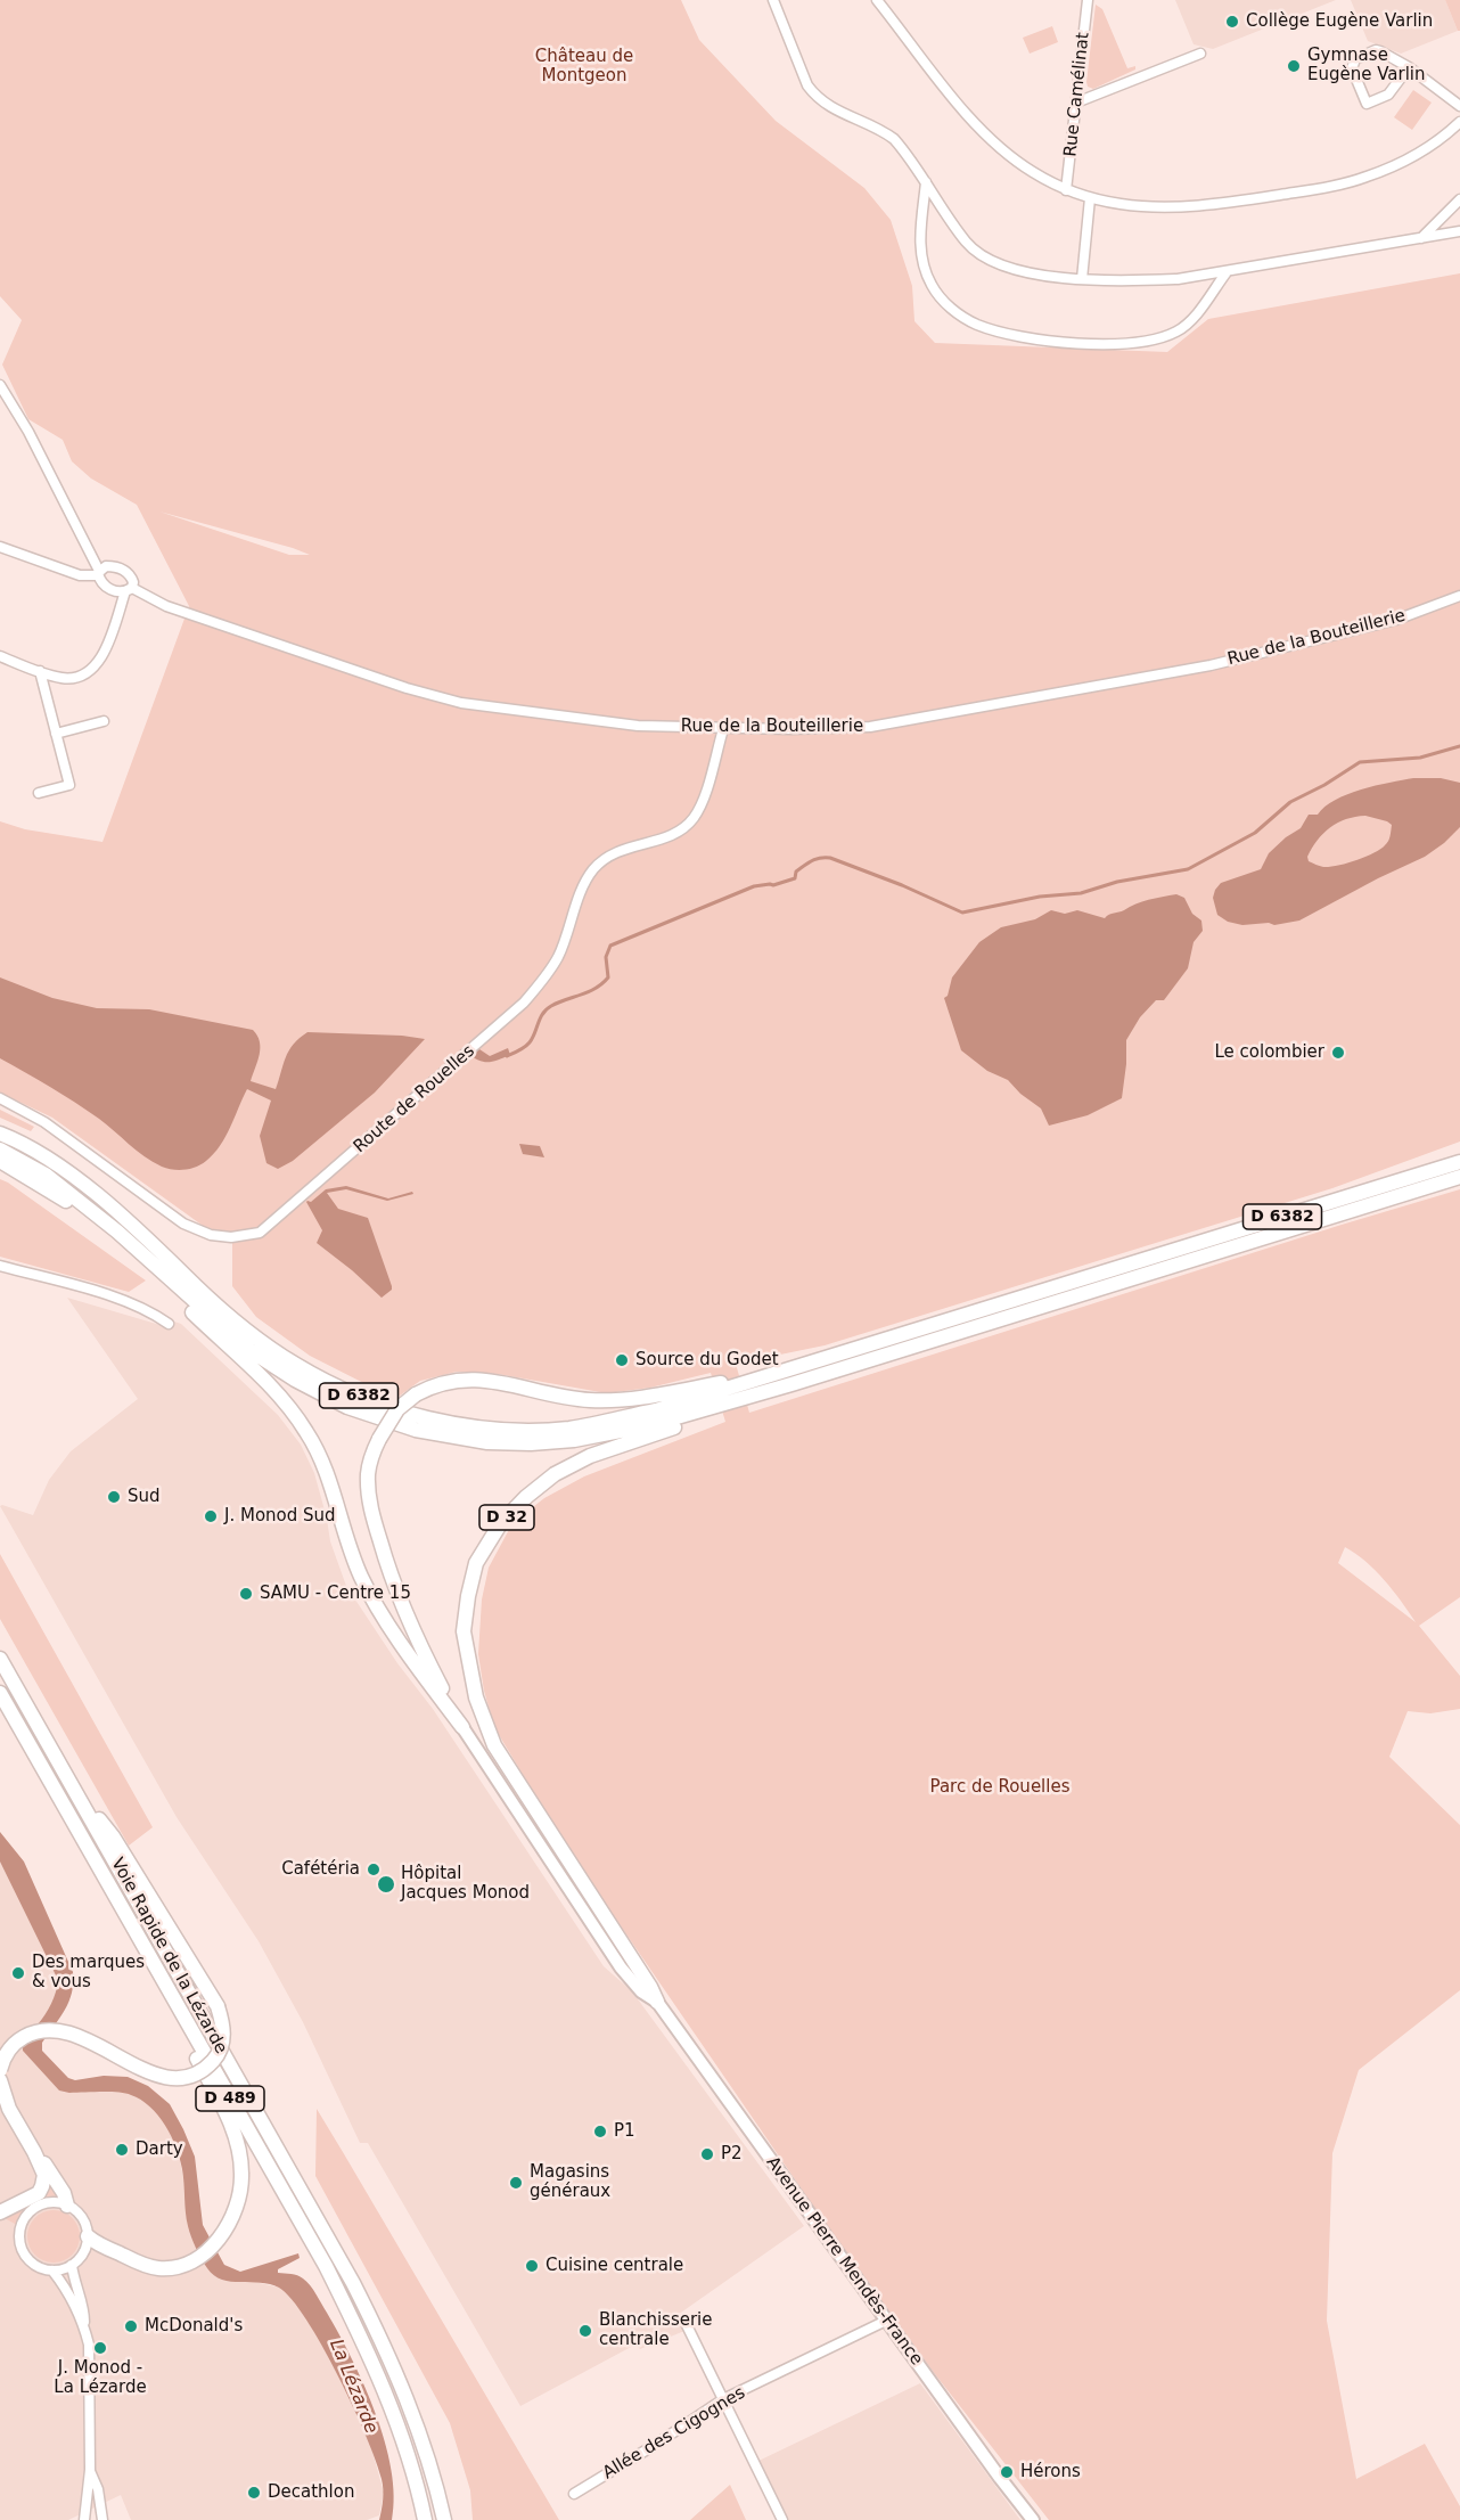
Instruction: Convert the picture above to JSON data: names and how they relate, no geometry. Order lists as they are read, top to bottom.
{
  "streets": {
    "highway": [
      "D 6382",
      "D 32",
      "Voie Rapide de la Lézarde",
      "D 489"
    ],
    "main road": ["Avenue Pierre Mendès-France"],
    "street": [
      "Rue Camélinat",
      "Rue de la Bouteillerie",
      "Route de Rouelles",
      "Allée des Cigognes"
    ]
  },
  "crossings": [
    ["Rue de la Bouteillerie", "Route de Rouelles"],
    ["D 6382", "D 32"],
    ["D 32", "Avenue Pierre Mendès-France"],
    ["Avenue Pierre Mendès-France", "Allée des Cigognes"]
  ],
  "water": ["La Lézarde"],
  "parks": ["Château de Montgeon", "Parc de Rouelles"],
  "places": [
    "Collège Eugène Varlin",
    "Gymnase Eugène Varlin",
    "Le colombier",
    "Source du Godet",
    "Sud",
    "J. Monod Sud",
    "SAMU - Centre 15",
    "Cafétéria",
    "Hôpital Jacques Monod",
    "Des marques & vous",
    "P1",
    "Darty",
    "P2",
    "Magasins généraux",
    "Cuisine centrale",
    "McDonald's",
    "Blanchisserie centrale",
    "J. Monod - La Lézarde",
    "Hérons",
    "Decathlon"
  ]
}
